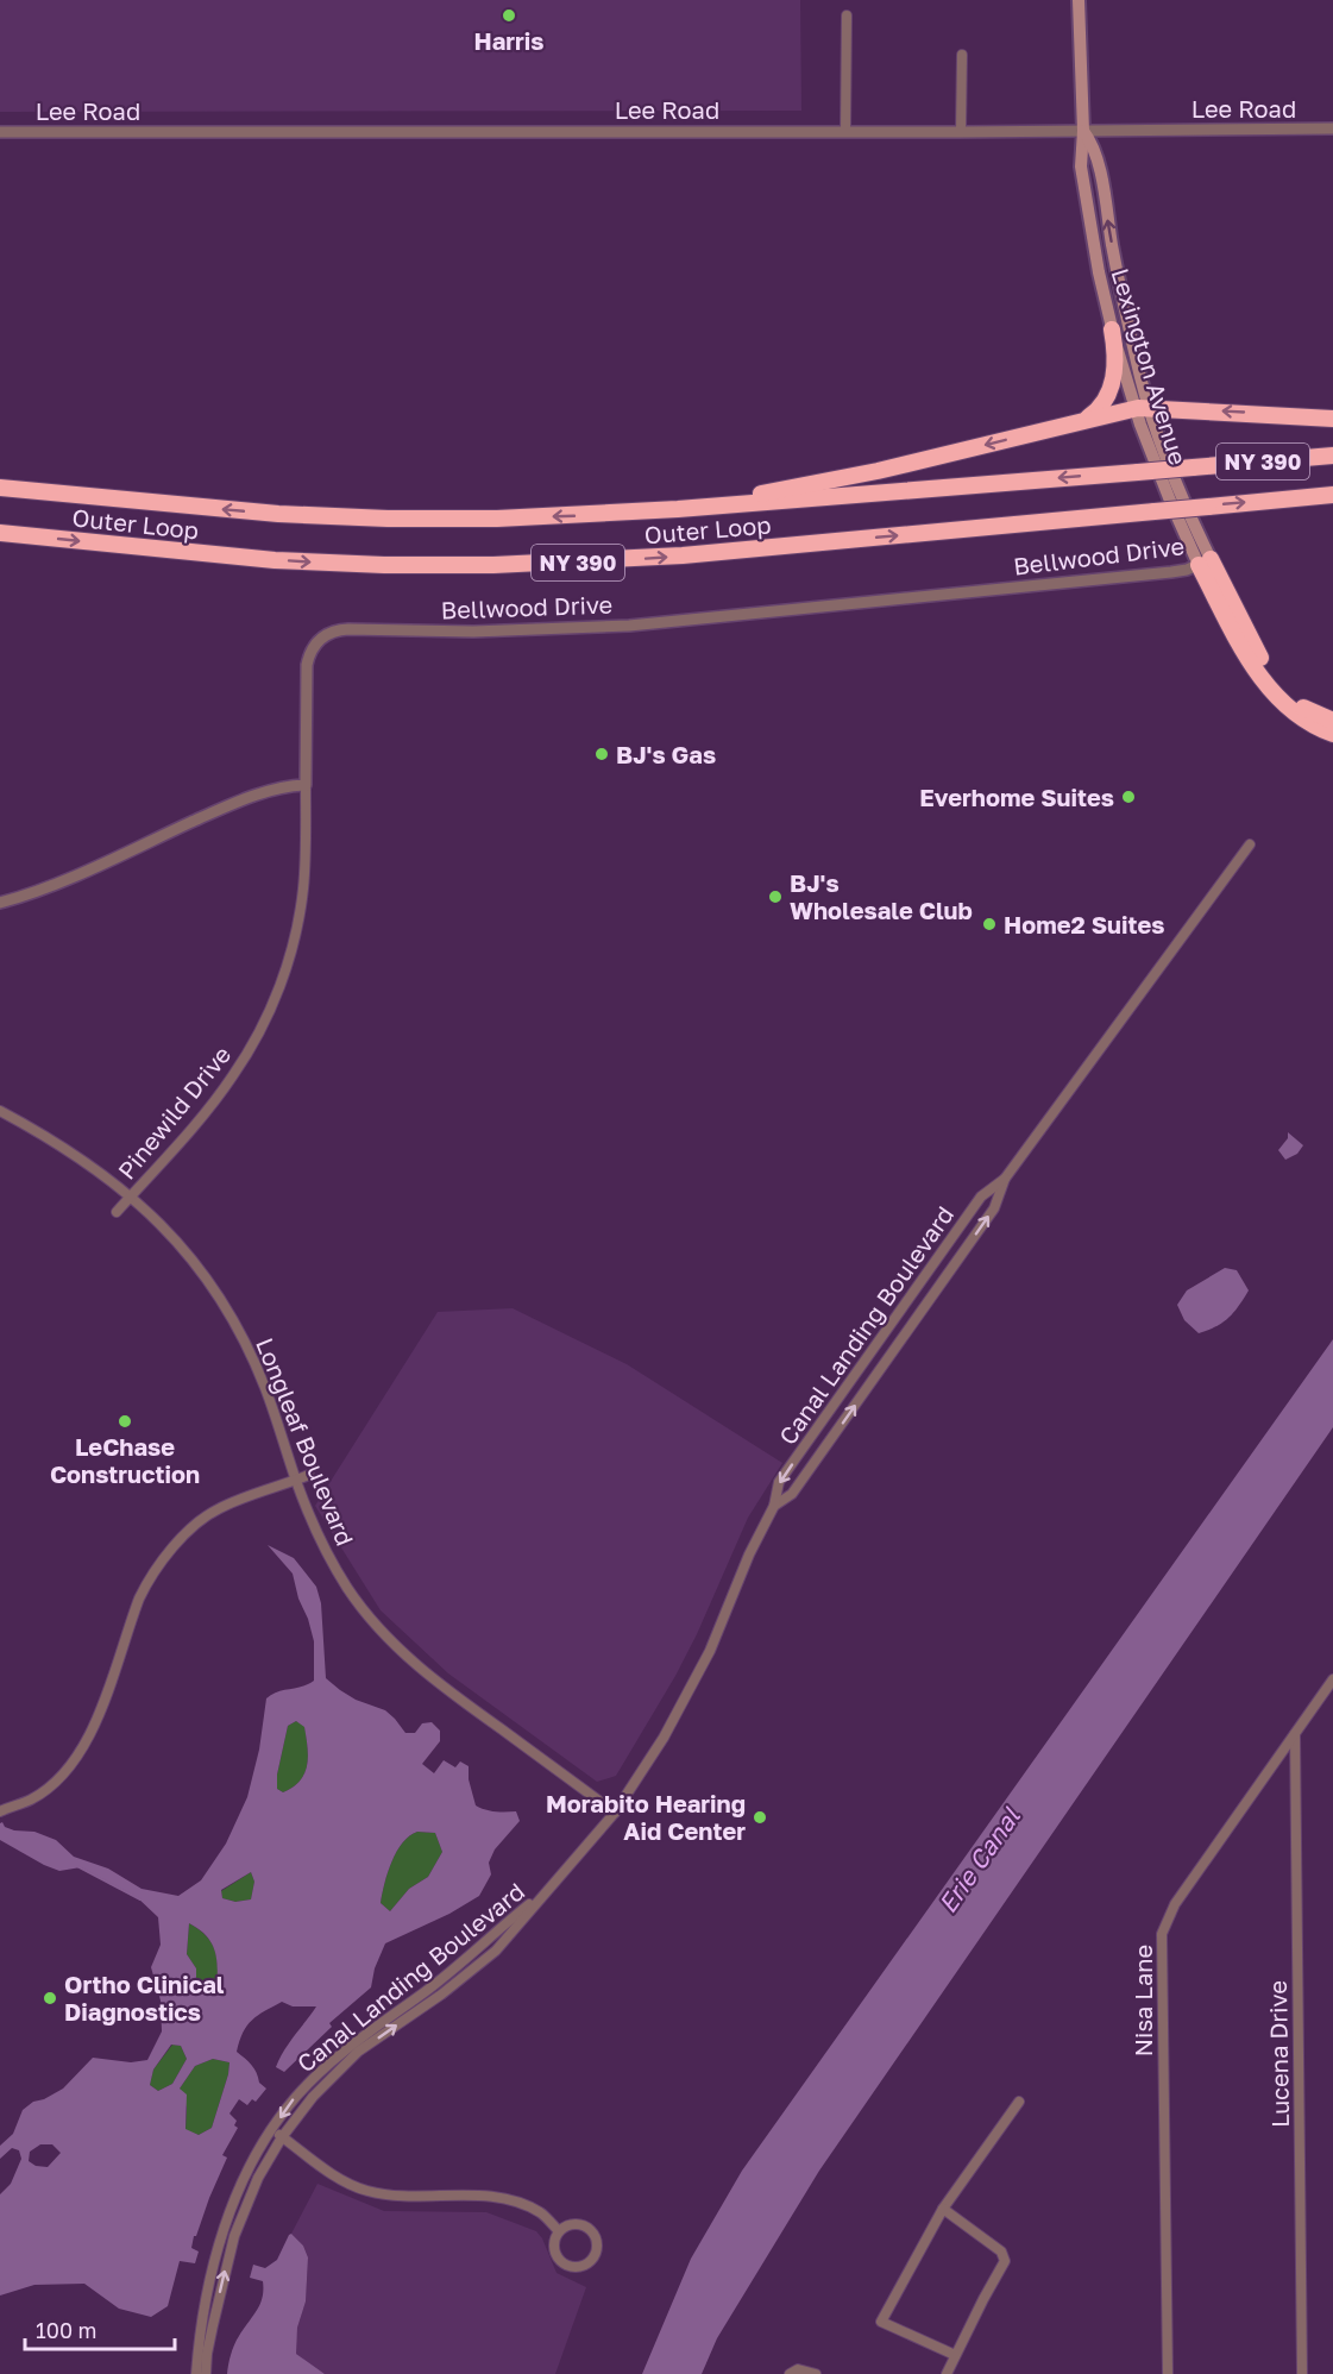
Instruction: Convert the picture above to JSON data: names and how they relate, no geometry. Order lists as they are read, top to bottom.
{
  "streets": {
    "highway": ["NY 390", "Outer Loop"],
    "main road": ["Lexington Avenue"],
    "street": [
      "Lee Road",
      "Bellwood Drive",
      "Pinewild Drive",
      "Canal Landing Boulevard",
      "Longleaf Boulevard",
      "Nisa Lane",
      "Lucena Drive"
    ]
  },
  "crossings": [
    ["Lee Road", "Lexington Avenue"],
    ["Lexington Avenue", "Bellwood Drive"],
    ["Bellwood Drive", "Pinewild Drive"],
    ["Pinewild Drive", "Longleaf Boulevard"],
    ["Canal Landing Boulevard", "Longleaf Boulevard"],
    ["Nisa Lane", "Lucena Drive"]
  ],
  "water": ["Erie Canal"],
  "places": [
    "Harris",
    "BJ's Gas",
    "Everhome Suites",
    "BJ's Wholesale Club",
    "Home2 Suites",
    "LeChase Construction",
    "Morabito Hearing Aid Center",
    "Ortho Clinical Diagnostics"
  ],
  "scale_bar": "100 m"
}
